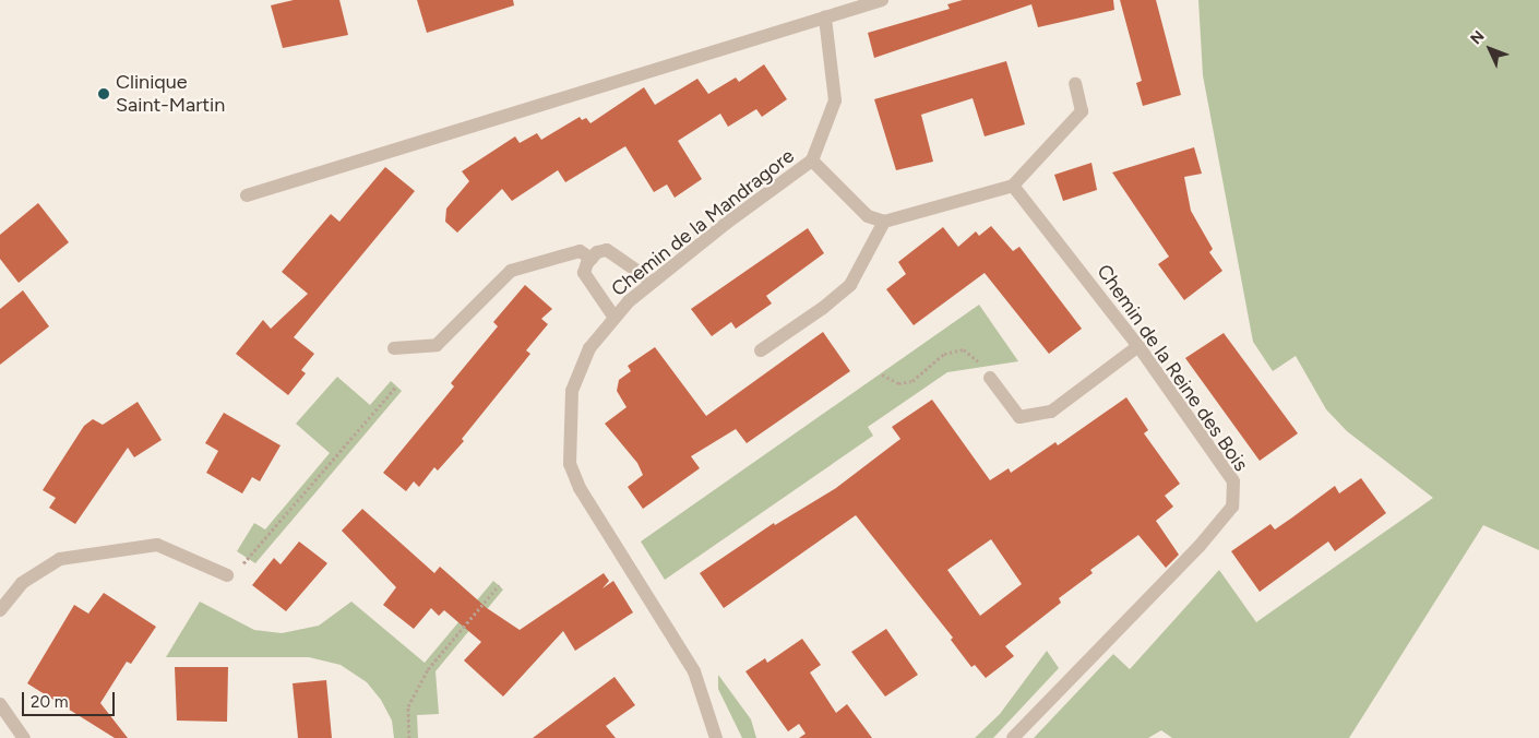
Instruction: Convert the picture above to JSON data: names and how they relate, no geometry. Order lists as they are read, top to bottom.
{
  "streets": {
    "street": ["Chemin de la Mandragore", "Chemin de la Reine des Bois"]
  },
  "places": ["Clinique Saint-Martin"],
  "scale_bar": "20 m",
  "north": "top left"
}
